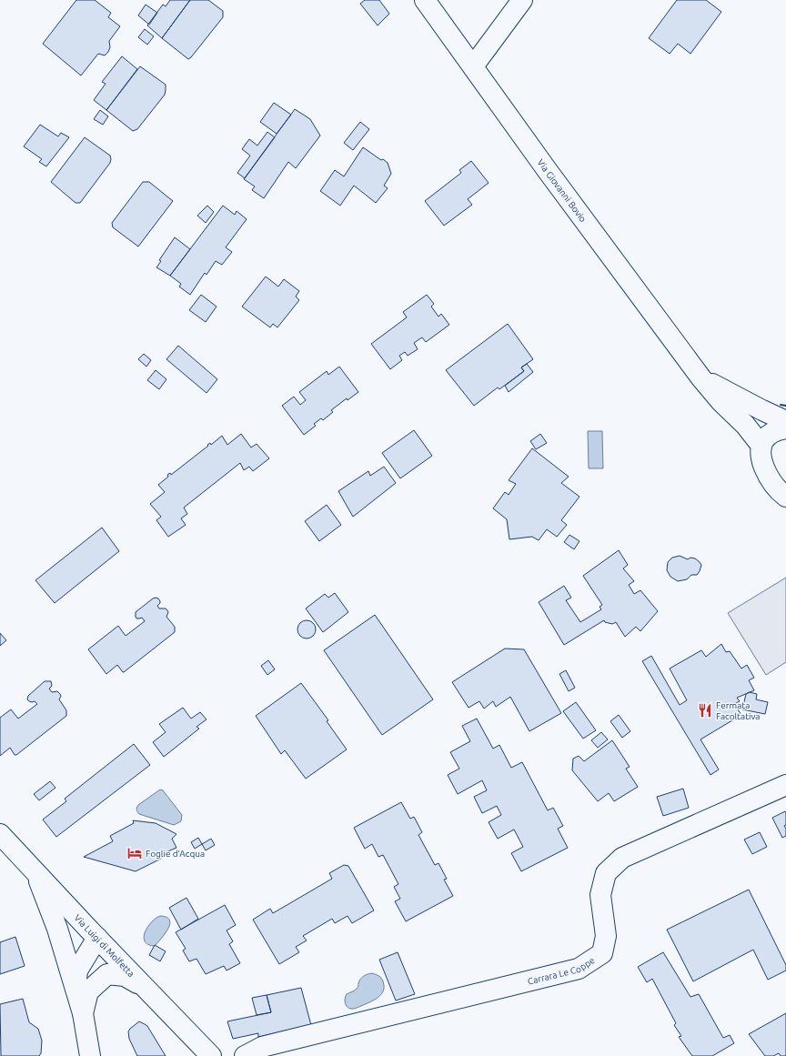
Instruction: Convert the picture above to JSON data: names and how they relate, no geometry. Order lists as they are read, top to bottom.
{
  "streets": {
    "street": ["Via Giovanni Bovio", "Via Luigi di Molfetta", "Carrara Le Coppe"]
  },
  "places": {
    "restaurant": ["Fermata Facoltativa"],
    "hotel": ["Foglie d'Acqua"]
  }
}
